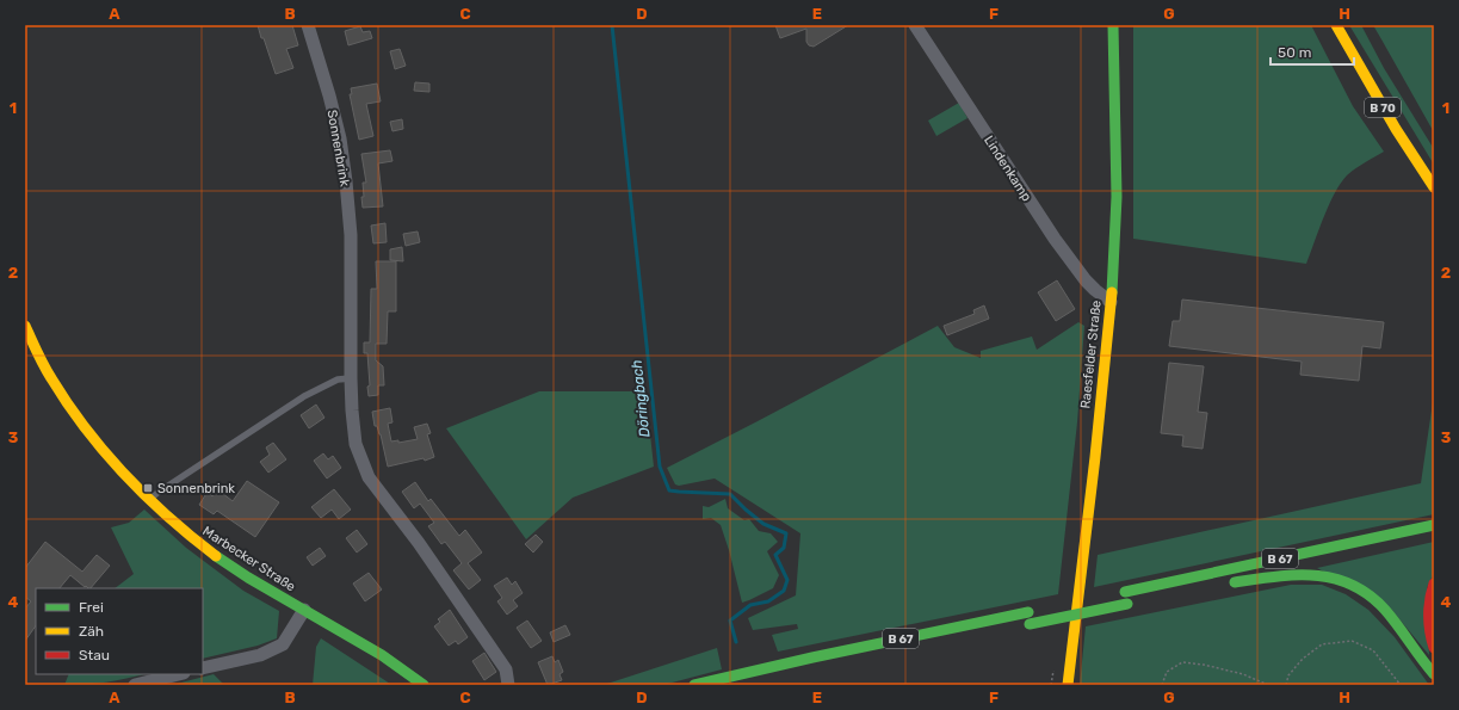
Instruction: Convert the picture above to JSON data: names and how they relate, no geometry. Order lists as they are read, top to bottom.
{
  "streets": {
    "main road": [
      "B 70",
      "Raesfelder Straße",
      "Marbecker Straße",
      "B 67"
    ],
    "street": ["Sonnenbrink", "Lindenkamp"]
  },
  "crossings": [
    ["Lindenkamp", "Raesfelder Straße"]
  ],
  "water": ["Döringbach"],
  "places": {
    "transit": ["Sonnenbrink"]
  },
  "legend": ["Frei", "Zäh", "Stau"],
  "scale_bar": "50 m",
  "grid": {
    "columns": [
      "A",
      "B",
      "C",
      "D",
      "E",
      "F",
      "G",
      "H"
    ],
    "rows": [
      "1",
      "2",
      "3",
      "4"
    ]
  }
}
